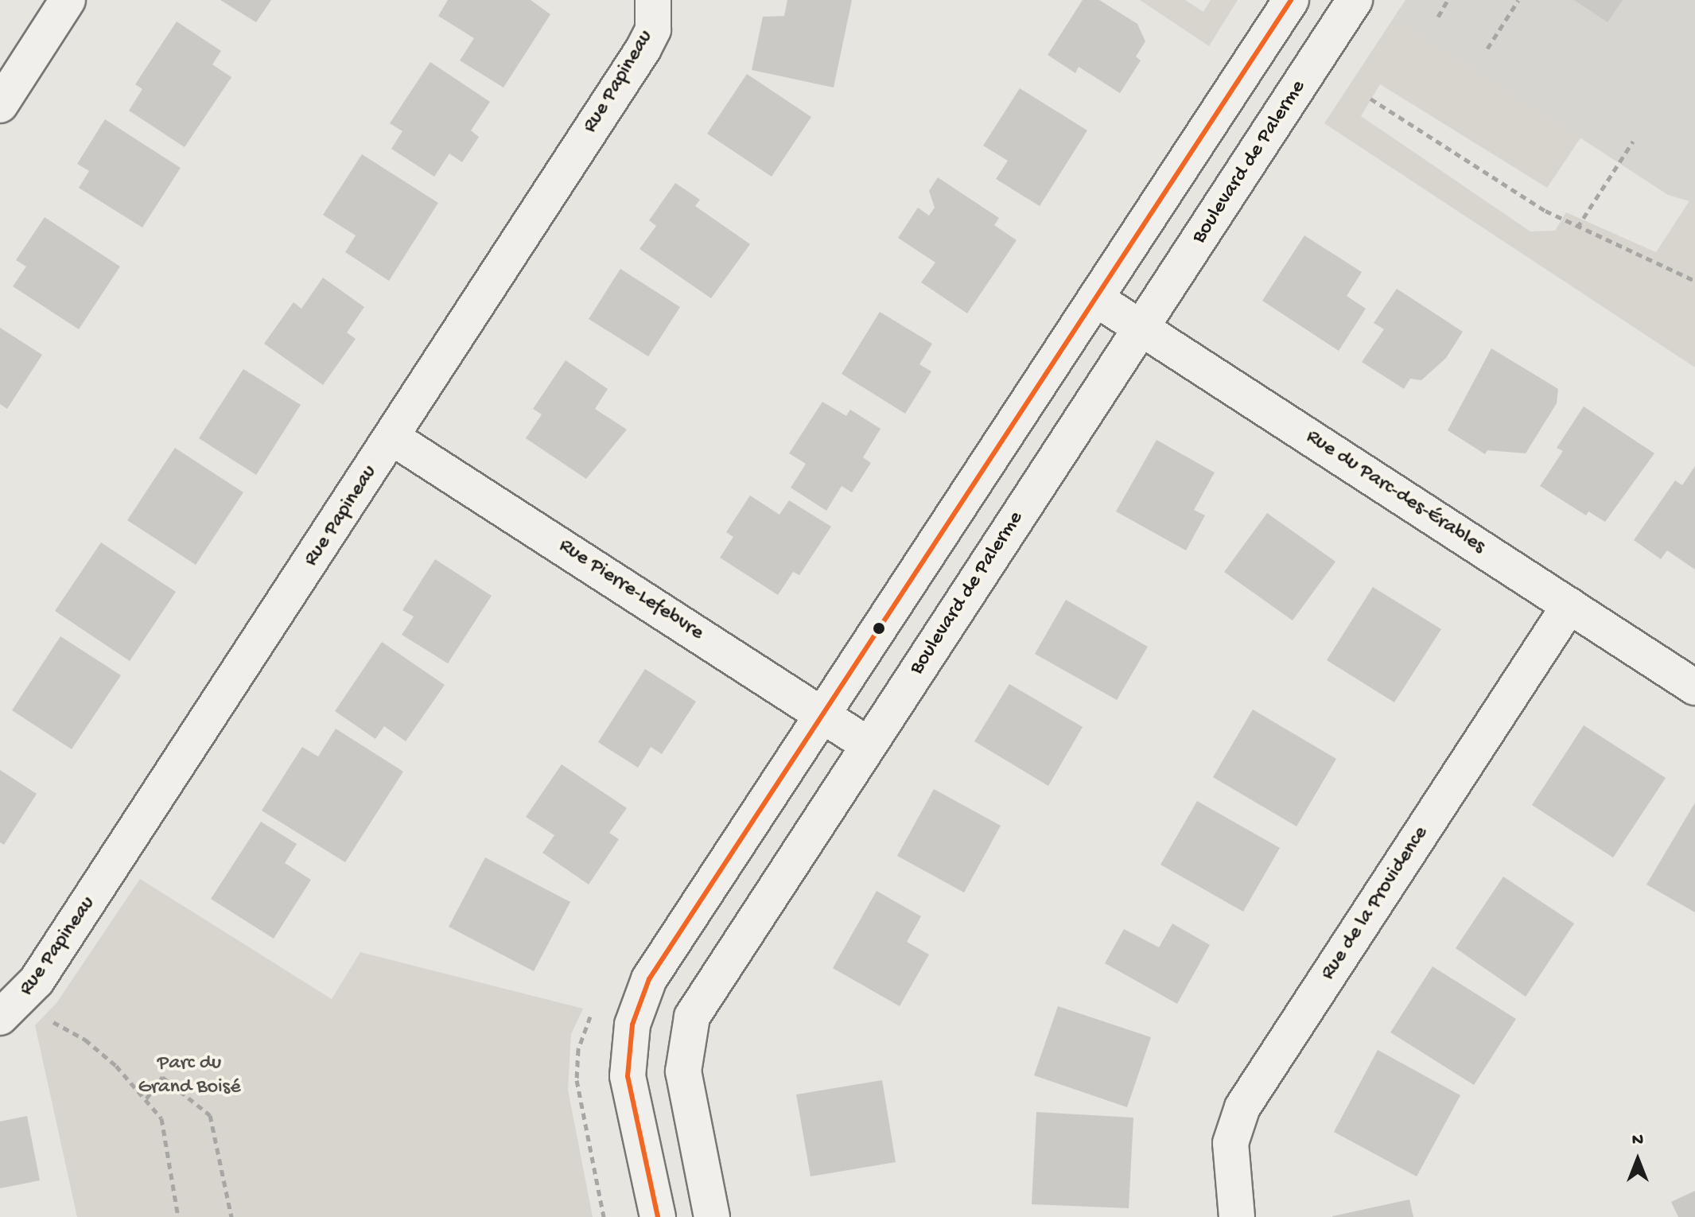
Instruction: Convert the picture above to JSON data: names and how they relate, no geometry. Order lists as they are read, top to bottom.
{
  "streets": {
    "street": [
      "Rue Papineau",
      "Boulevard de Palerme",
      "Rue du Parc-des-Érables",
      "Rue Pierre-Lefebvre",
      "Rue de la Providence"
    ]
  },
  "crossings": [
    ["Rue Papineau", "Rue Pierre-Lefebvre"],
    ["Boulevard de Palerme", "Rue du Parc-des-Érables"],
    ["Boulevard de Palerme", "Rue Pierre-Lefebvre"],
    ["Rue du Parc-des-Érables", "Rue de la Providence"]
  ],
  "parks": ["Parc du Grand Boisé"],
  "north": "top"
}
